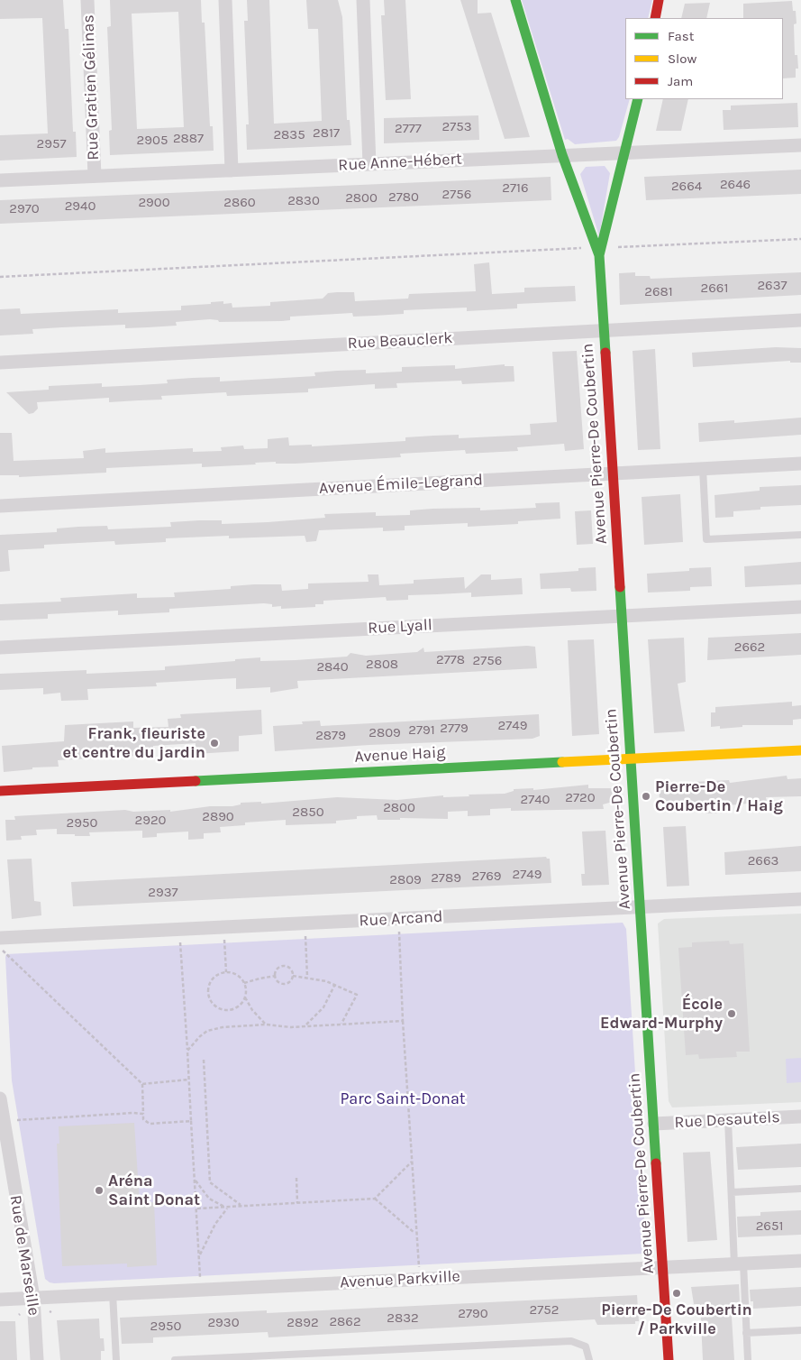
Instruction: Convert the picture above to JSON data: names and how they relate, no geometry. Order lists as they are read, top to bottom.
{
  "streets": {
    "street": [
      "Rue Gratien Gélinas",
      "Rue Anne-Hébert",
      "Rue Beauclerk",
      "Avenue Pierre-De Coubertin",
      "Avenue Émile-Legrand",
      "Rue Lyall",
      "Avenue Haig",
      "Rue Arcand",
      "Rue Desautels",
      "Rue de Marseille",
      "Avenue Parkville"
    ]
  },
  "crossings": [
    ["Rue Gratien Gélinas", "Rue Anne-Hébert"],
    ["Rue Anne-Hébert", "Avenue Pierre-De Coubertin"],
    ["Rue Beauclerk", "Avenue Pierre-De Coubertin"],
    ["Avenue Pierre-De Coubertin", "Avenue Émile-Legrand"],
    ["Avenue Pierre-De Coubertin", "Rue Lyall"],
    ["Avenue Pierre-De Coubertin", "Avenue Haig"],
    ["Avenue Pierre-De Coubertin", "Rue Arcand"],
    ["Avenue Pierre-De Coubertin", "Rue Desautels"],
    ["Avenue Pierre-De Coubertin", "Avenue Parkville"],
    ["Rue de Marseille", "Avenue Parkville"]
  ],
  "parks": ["Parc Saint-Donat"],
  "places": [
    "Frank, fleuriste et centre du jardin",
    "Pierre-De Coubertin / Haig",
    "École Edward-Murphy",
    "Aréna Saint Donat",
    "Pierre-De Coubertin / Parkville"
  ],
  "house_numbers": [
    "2753",
    "2777",
    "2817",
    "2835",
    "2887",
    "2905",
    "2957",
    "2646",
    "2664",
    "2716",
    "2756",
    "2780",
    "2800",
    "2830",
    "2900",
    "2860",
    "2940",
    "2970",
    "2637",
    "2661",
    "2681",
    "2662",
    "2778",
    "2756",
    "2808",
    "2840",
    "2749",
    "2779",
    "2791",
    "2809",
    "2879",
    "2720",
    "2740",
    "2800",
    "2850",
    "2890",
    "2920",
    "2950",
    "2663",
    "2749",
    "2769",
    "2789",
    "2809",
    "2937",
    "2651",
    "2752",
    "2790",
    "2832",
    "2862",
    "2930",
    "2892",
    "2950"
  ],
  "legend": ["Fast", "Slow", "Jam"]
}
